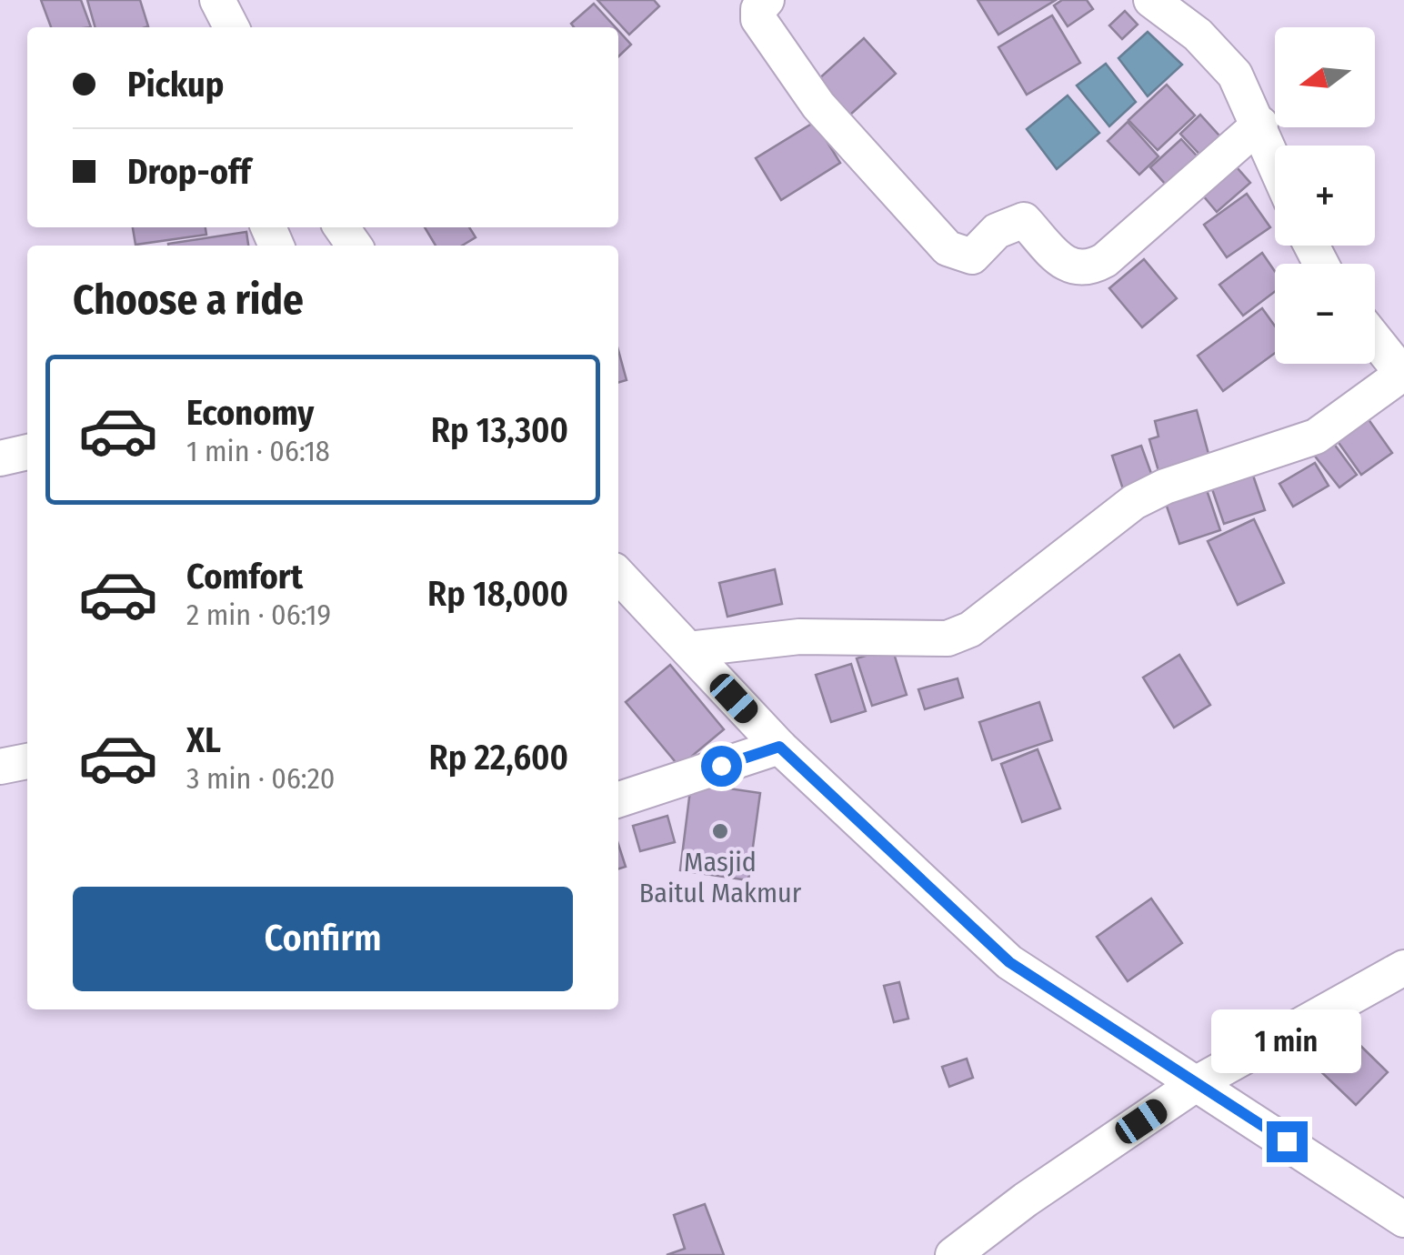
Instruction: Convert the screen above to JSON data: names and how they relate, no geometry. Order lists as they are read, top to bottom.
{
  "places": ["Masjid Baitul Makmur"],
  "north": "left",
  "page": {
    "map_buttons": ["+", "−"],
    "banner": ["Pickup", "Drop-off"],
    "heading": "Choose a ride",
    "list": [
      {
        "name": "Economy",
        "note": "1 min · 06:18",
        "value": "Rp 13,300"
      },
      {
        "name": "Comfort",
        "note": "2 min · 06:19",
        "value": "Rp 18,000"
      },
      {
        "name": "XL",
        "note": "3 min · 06:20",
        "value": "Rp 22,600"
      }
    ],
    "buttons": "Confirm",
    "bubble": "1 min"
  }
}
